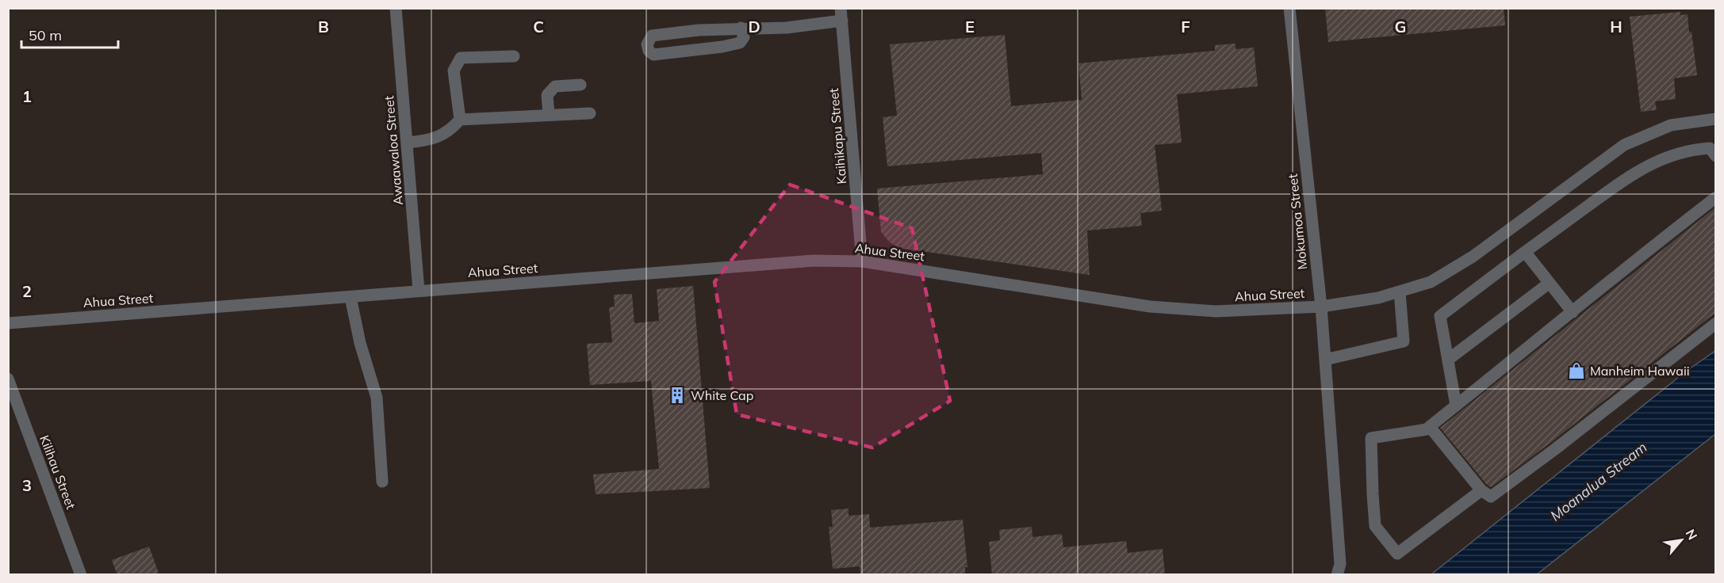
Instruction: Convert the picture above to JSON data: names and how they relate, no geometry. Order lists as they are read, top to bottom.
{
  "streets": {
    "street": [
      "Kaihikapu Street",
      "Awaawaloa Street",
      "Mokumoa Street",
      "Ahua Street",
      "Kilihau Street"
    ]
  },
  "crossings": [
    ["Kaihikapu Street", "Ahua Street"],
    ["Awaawaloa Street", "Ahua Street"],
    ["Mokumoa Street", "Ahua Street"]
  ],
  "water": ["Moanalua Stream"],
  "places": {
    "shop": ["Manheim Hawaii"],
    "building": ["White Cap"]
  },
  "scale_bar": "50 m",
  "north": "top right",
  "grid": {
    "columns": [
      "B",
      "C",
      "D",
      "E",
      "F",
      "G",
      "H"
    ],
    "rows": ["1", "2", "3"]
  }
}
